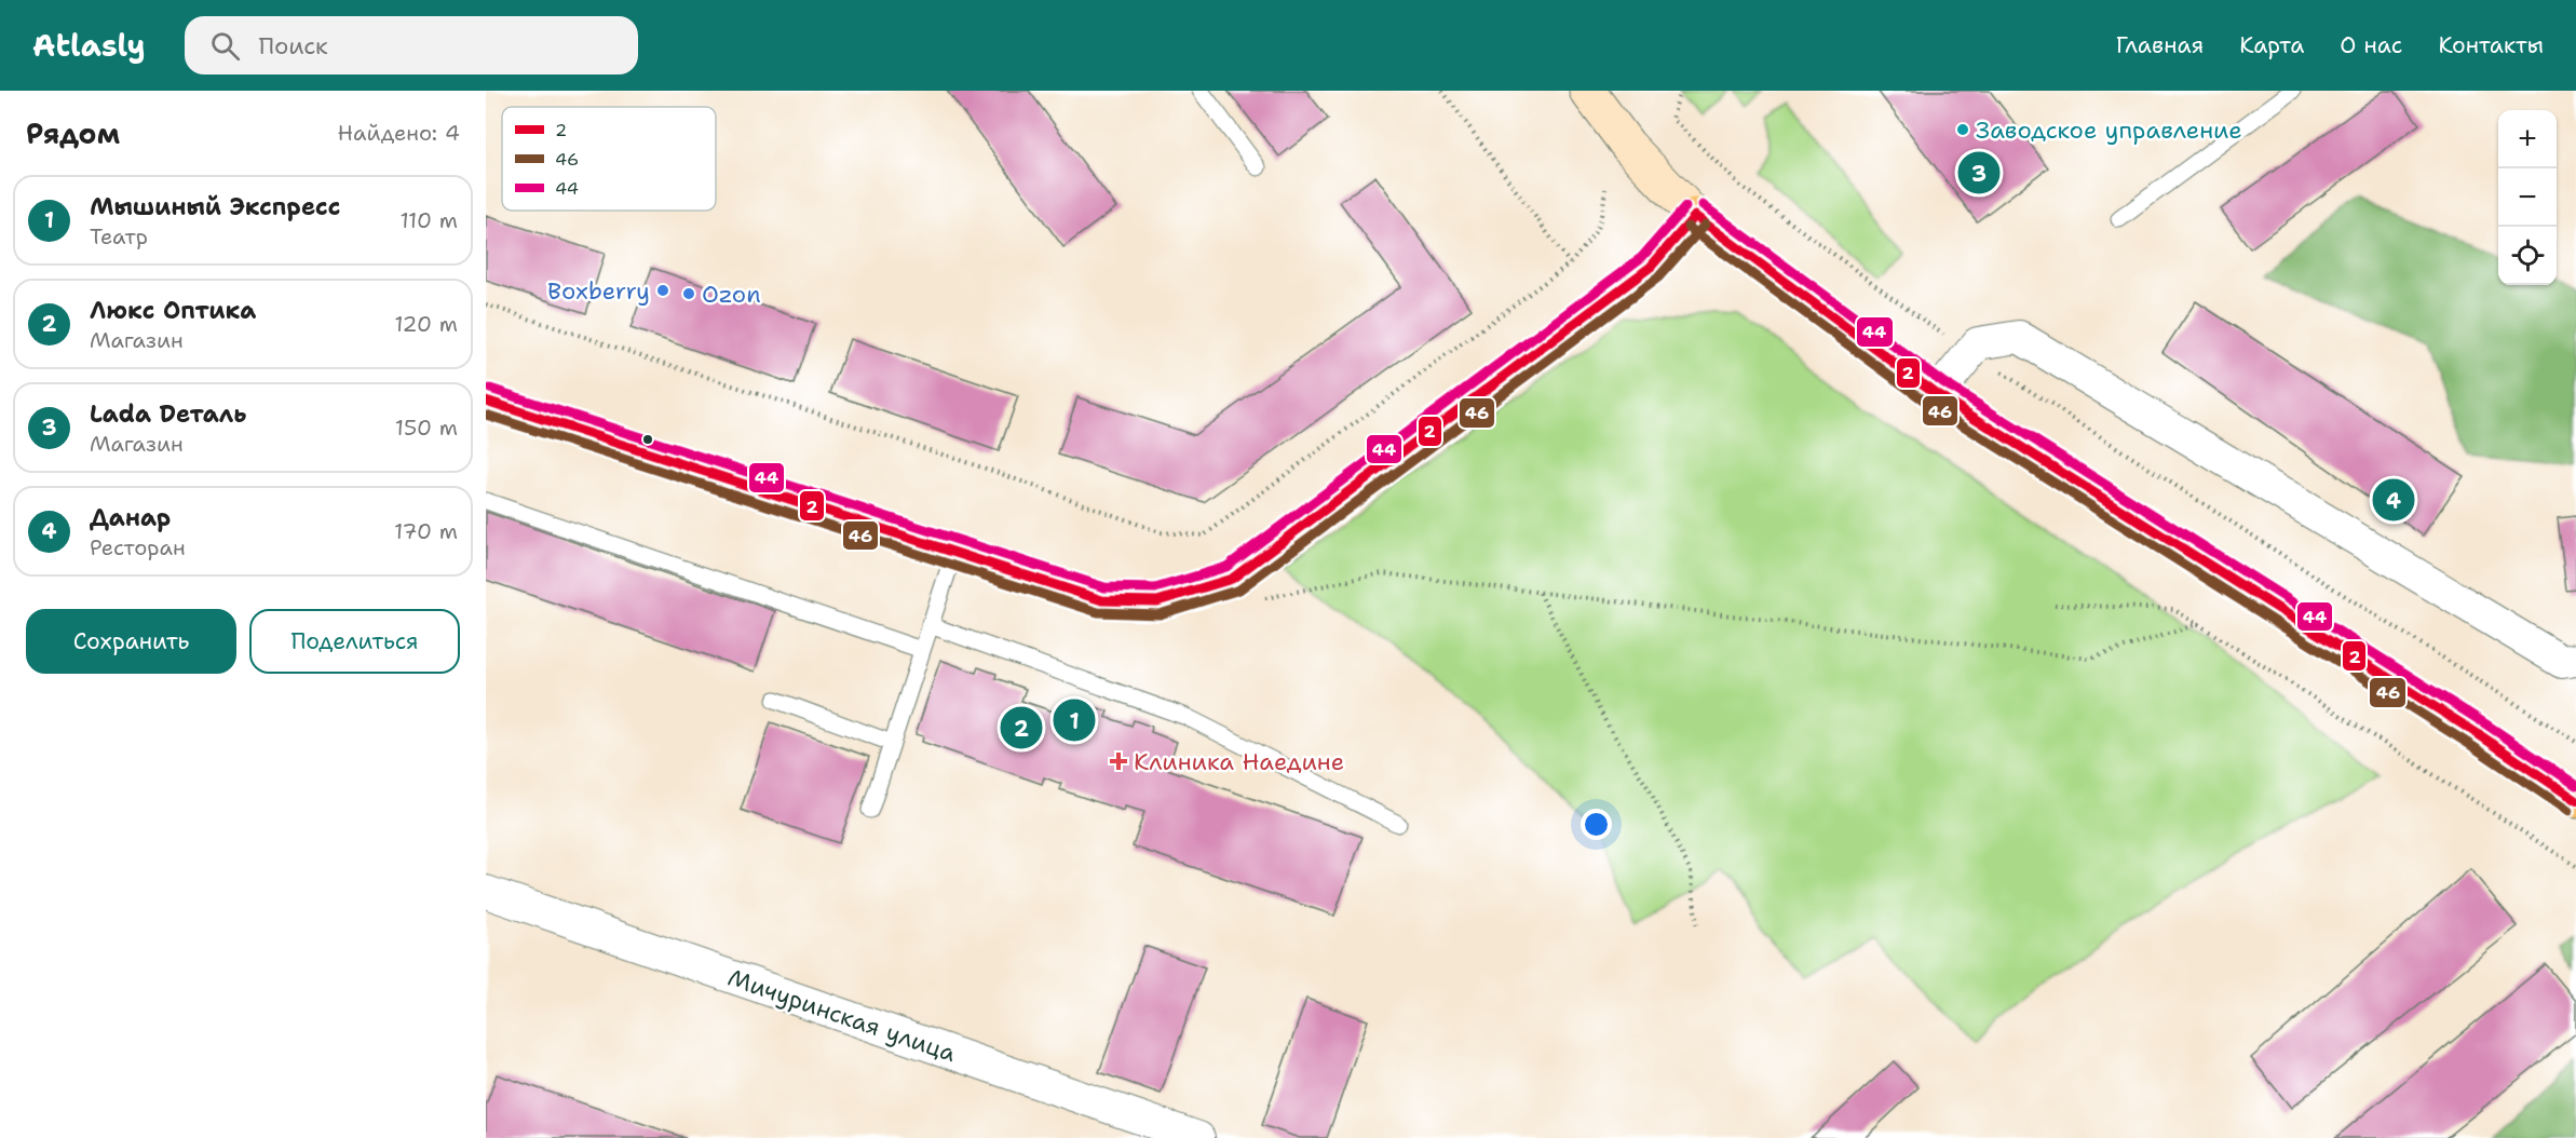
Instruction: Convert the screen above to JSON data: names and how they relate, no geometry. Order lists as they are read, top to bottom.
{
  "streets": {
    "street": ["Мичуринская улица"]
  },
  "places": {
    "other": ["Заводское управление", "Boxberry", "Ozon"],
    "health": ["Клиника Наедине"]
  },
  "lines": ["transit line 44", "transit line 2", "transit line 46"],
  "legend": ["2", "46", "44"],
  "page": {
    "header": "Atlasly",
    "search": "Поиск",
    "nav": [
      "Главная",
      "Карта",
      "О нас",
      "Контакты"
    ],
    "heading": ["Рядом", "Найдено: 4"],
    "map_buttons": ["+", "−"],
    "pins": [
      "3",
      "4",
      "1",
      "2"
    ],
    "list": [
      {
        "mark": "1",
        "name": "Мышиный Экспресс",
        "note": "Театр",
        "value": "110 m"
      },
      {
        "mark": "2",
        "name": "Люкс Оптика",
        "note": "Магазин",
        "value": "120 m"
      },
      {
        "mark": "3",
        "name": "Lada Dеталь",
        "note": "Магазин",
        "value": "150 m"
      },
      {
        "mark": "4",
        "name": "Данар",
        "note": "Ресторан",
        "value": "170 m"
      }
    ],
    "buttons": ["Сохранить", "Поделиться"]
  }
}
